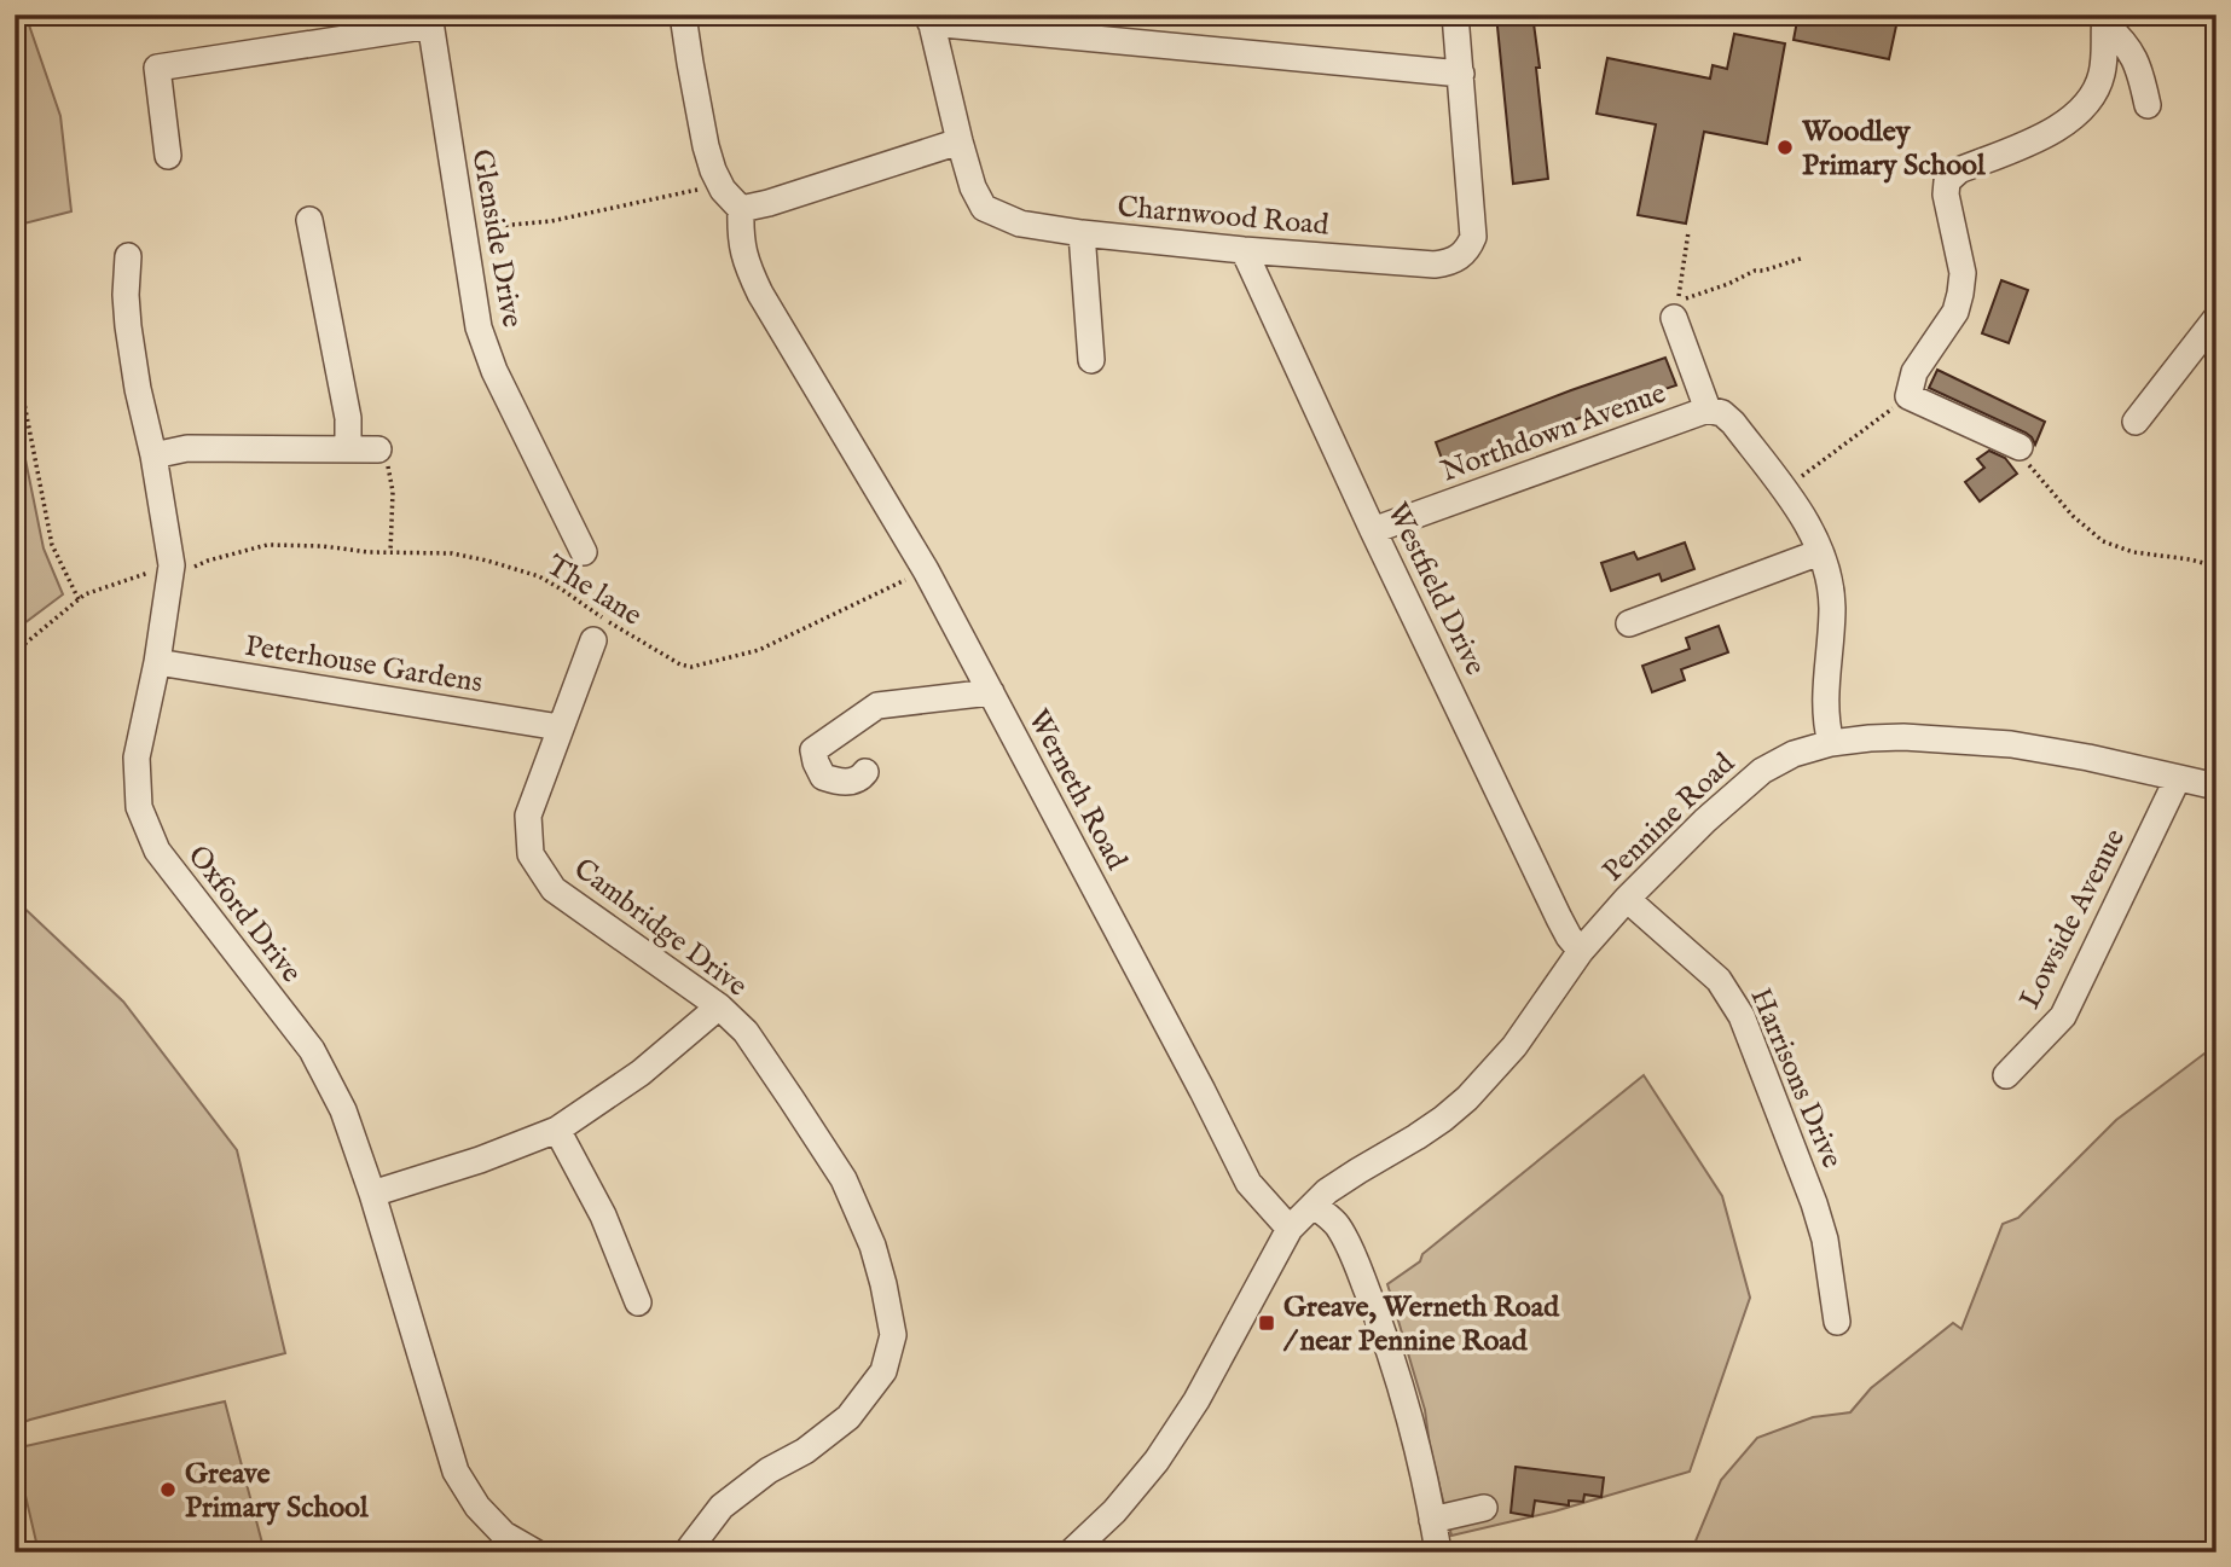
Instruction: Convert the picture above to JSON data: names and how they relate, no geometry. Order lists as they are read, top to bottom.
{
  "streets": {
    "street": [
      "Charnwood Road",
      "Glenside Drive",
      "Northdown Avenue",
      "Westfield Drive",
      "Peterhouse Gardens",
      "Werneth Road",
      "Pennine Road",
      "Oxford Drive",
      "Lowside Avenue",
      "Cambridge Drive",
      "Harrisons Drive"
    ],
    "path": ["The lane"]
  },
  "crossings": [
    ["Charnwood Road", "Westfield Drive"],
    ["Northdown Avenue", "Westfield Drive"],
    ["Westfield Drive", "Pennine Road"],
    ["The lane", "Werneth Road"],
    ["The lane", "Oxford Drive"],
    ["Peterhouse Gardens", "Oxford Drive"],
    ["Peterhouse Gardens", "Cambridge Drive"],
    ["Werneth Road", "Pennine Road"],
    ["Pennine Road", "Lowside Avenue"],
    ["Pennine Road", "Harrisons Drive"]
  ],
  "places": {
    "other": ["Woodley Primary School", "Greave Primary School"],
    "transit": ["Greave, Werneth Road / near Pennine Road"]
  }
}
